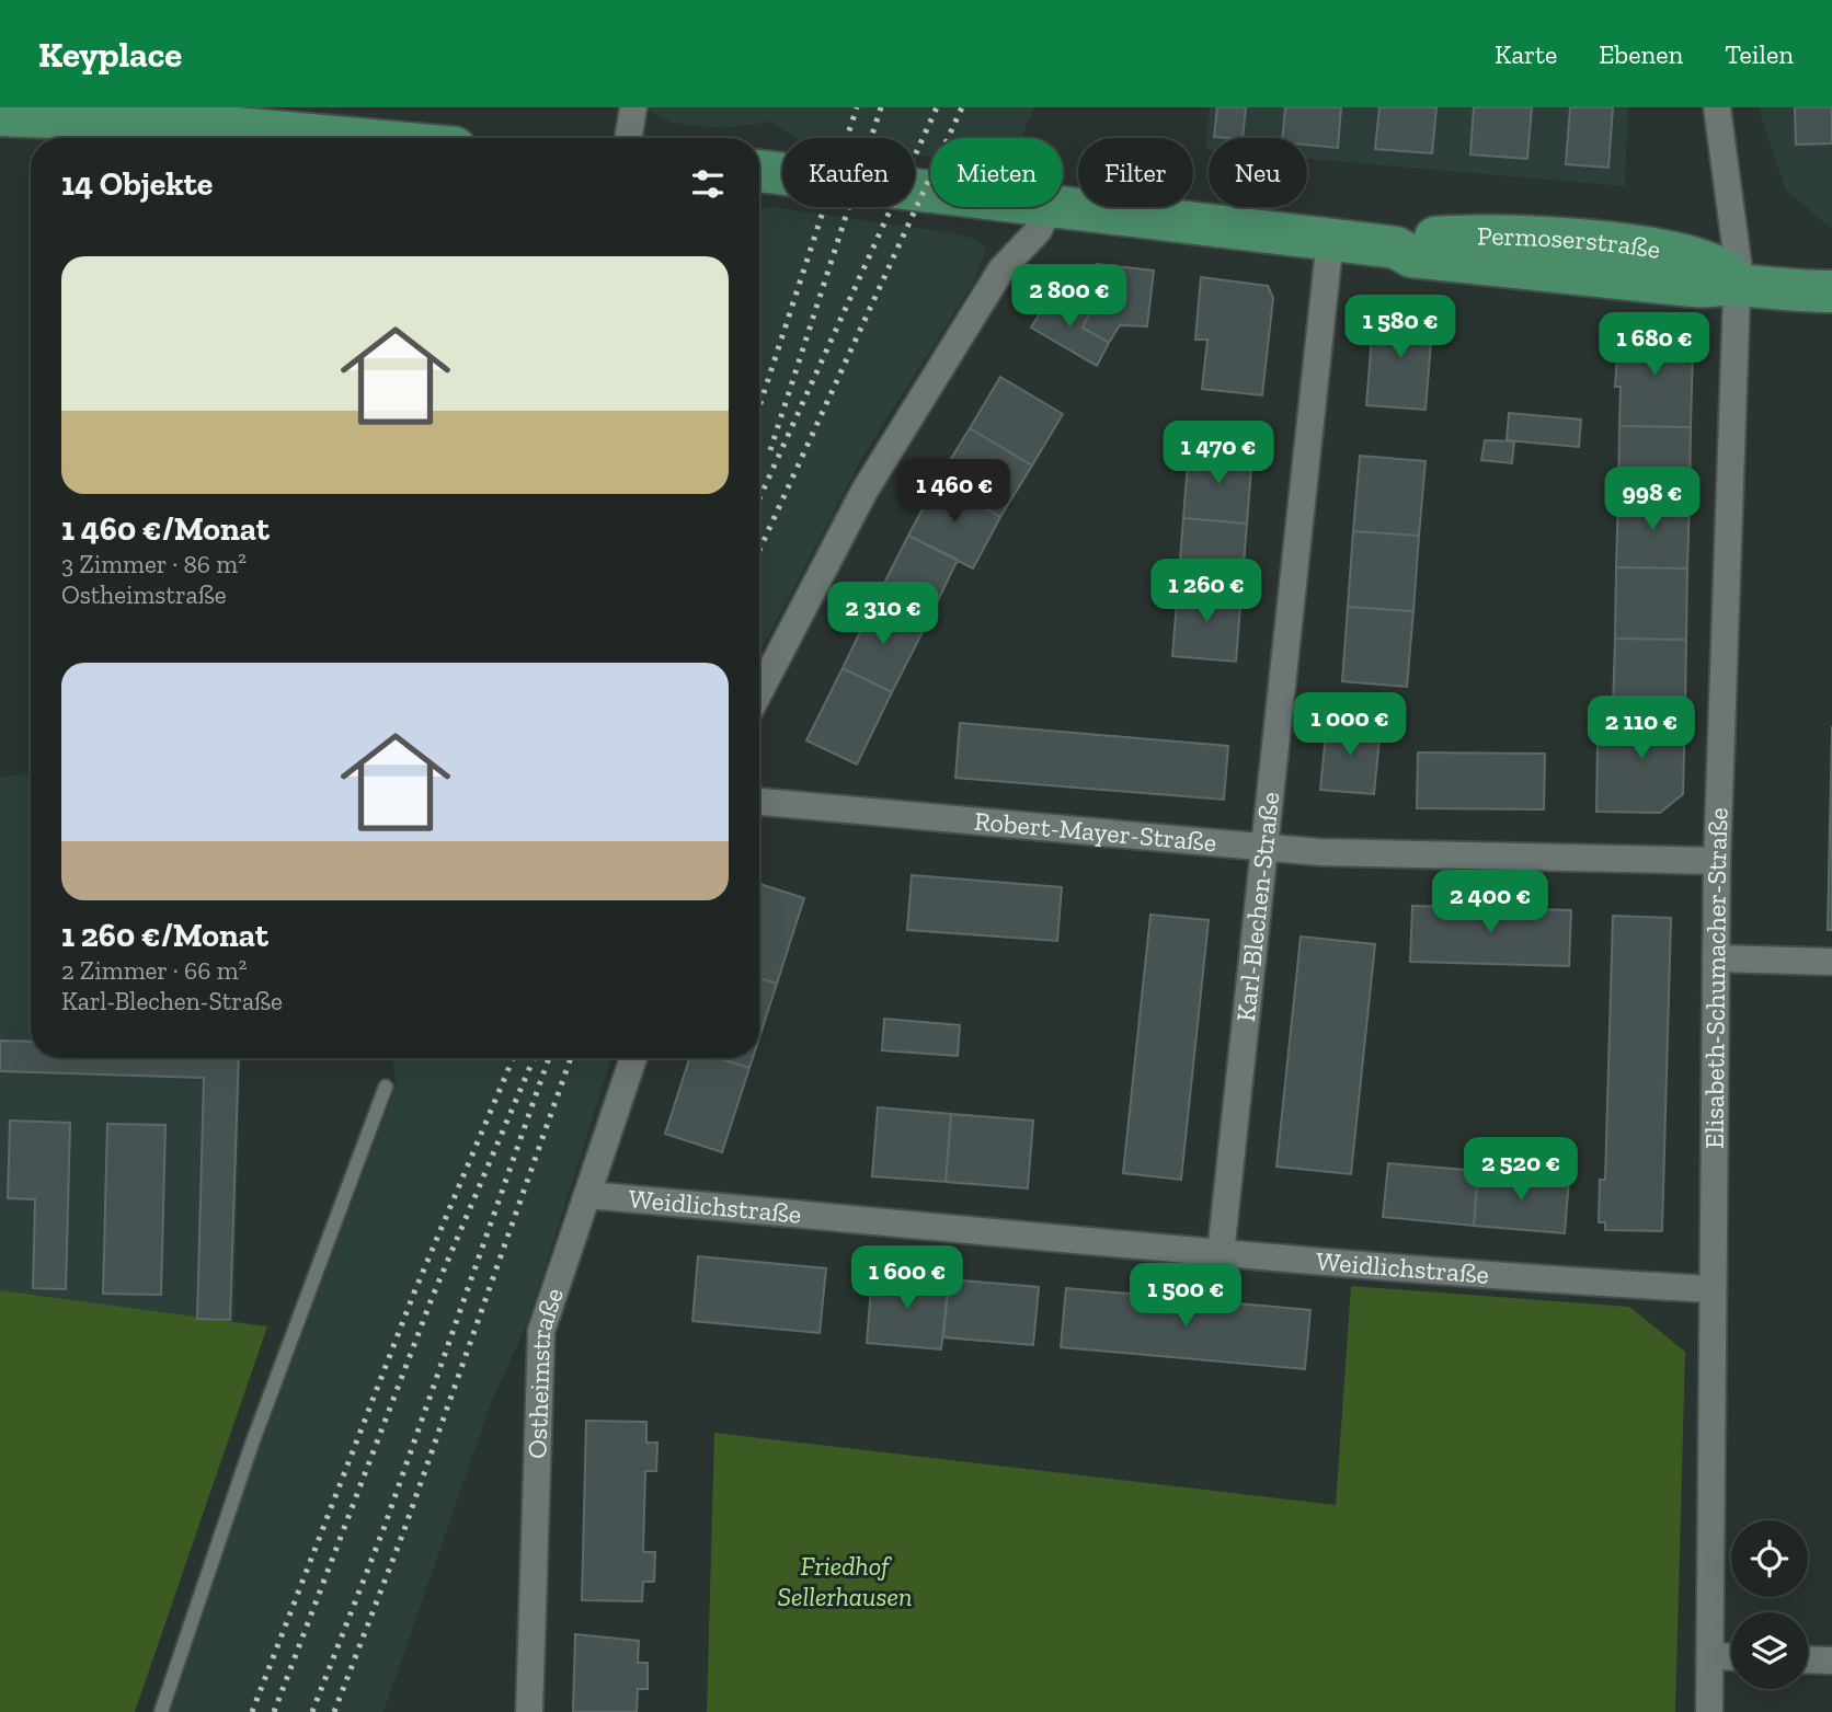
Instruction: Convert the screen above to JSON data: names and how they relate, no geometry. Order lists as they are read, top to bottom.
{
  "streets": {
    "main road": ["Permoserstraße"],
    "street": [
      "Robert-Mayer-Straße",
      "Karl-Blechen-Straße",
      "Elisabeth-Schumacher-Straße",
      "Weidlichstraße",
      "Ostheimstraße"
    ]
  },
  "crossings": [
    ["Permoserstraße", "Karl-Blechen-Straße"],
    ["Permoserstraße", "Elisabeth-Schumacher-Straße"],
    ["Robert-Mayer-Straße", "Karl-Blechen-Straße"],
    ["Robert-Mayer-Straße", "Elisabeth-Schumacher-Straße"],
    ["Karl-Blechen-Straße", "Weidlichstraße"],
    ["Elisabeth-Schumacher-Straße", "Weidlichstraße"],
    ["Weidlichstraße", "Ostheimstraße"]
  ],
  "parks": ["Friedhof Sellerhausen"],
  "page": {
    "header": "Keyplace",
    "nav": ["Karte", "Ebenen", "Teilen"],
    "chip": [
      "Kaufen",
      "Mieten",
      "Filter",
      "Neu"
    ],
    "heading": "14 Objekte",
    "list": [
      {
        "name": "1 460 €/Monat",
        "note": "3 Zimmer · 86 m² · Ostheimstraße"
      },
      {
        "name": "1 260 €/Monat",
        "note": "2 Zimmer · 66 m² · Karl-Blechen-Straße"
      }
    ],
    "price": [
      "2 800 €",
      "1 580 €",
      "1 680 €",
      "1 470 €",
      "1 460 €",
      "998 €",
      "1 260 €",
      "2 310 €",
      "1 000 €",
      "2 110 €",
      "2 400 €",
      "2 520 €",
      "1 600 €",
      "1 500 €"
    ]
  }
}
